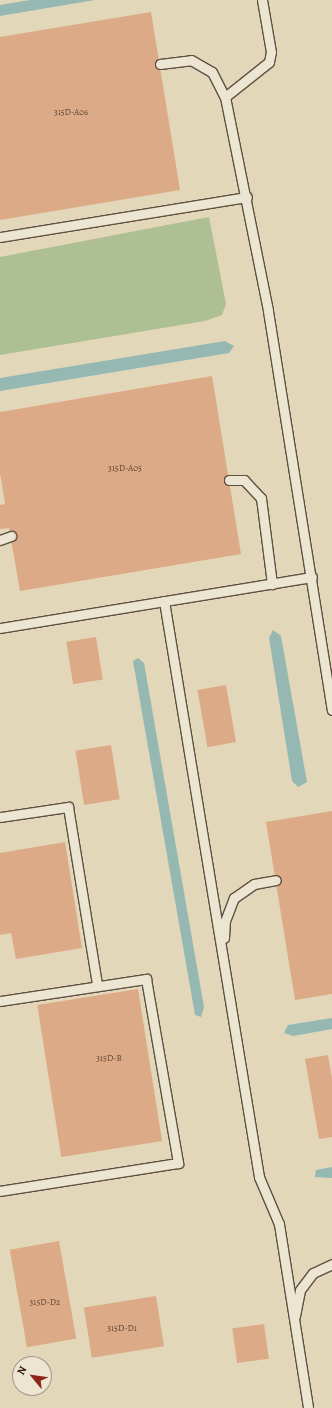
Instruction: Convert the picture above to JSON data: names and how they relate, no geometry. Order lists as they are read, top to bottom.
{
  "house_numbers": [
    "315D-A06",
    "315D-A05",
    "315D-B",
    "315D-D2",
    "315D-D1"
  ],
  "north": "top left"
}
